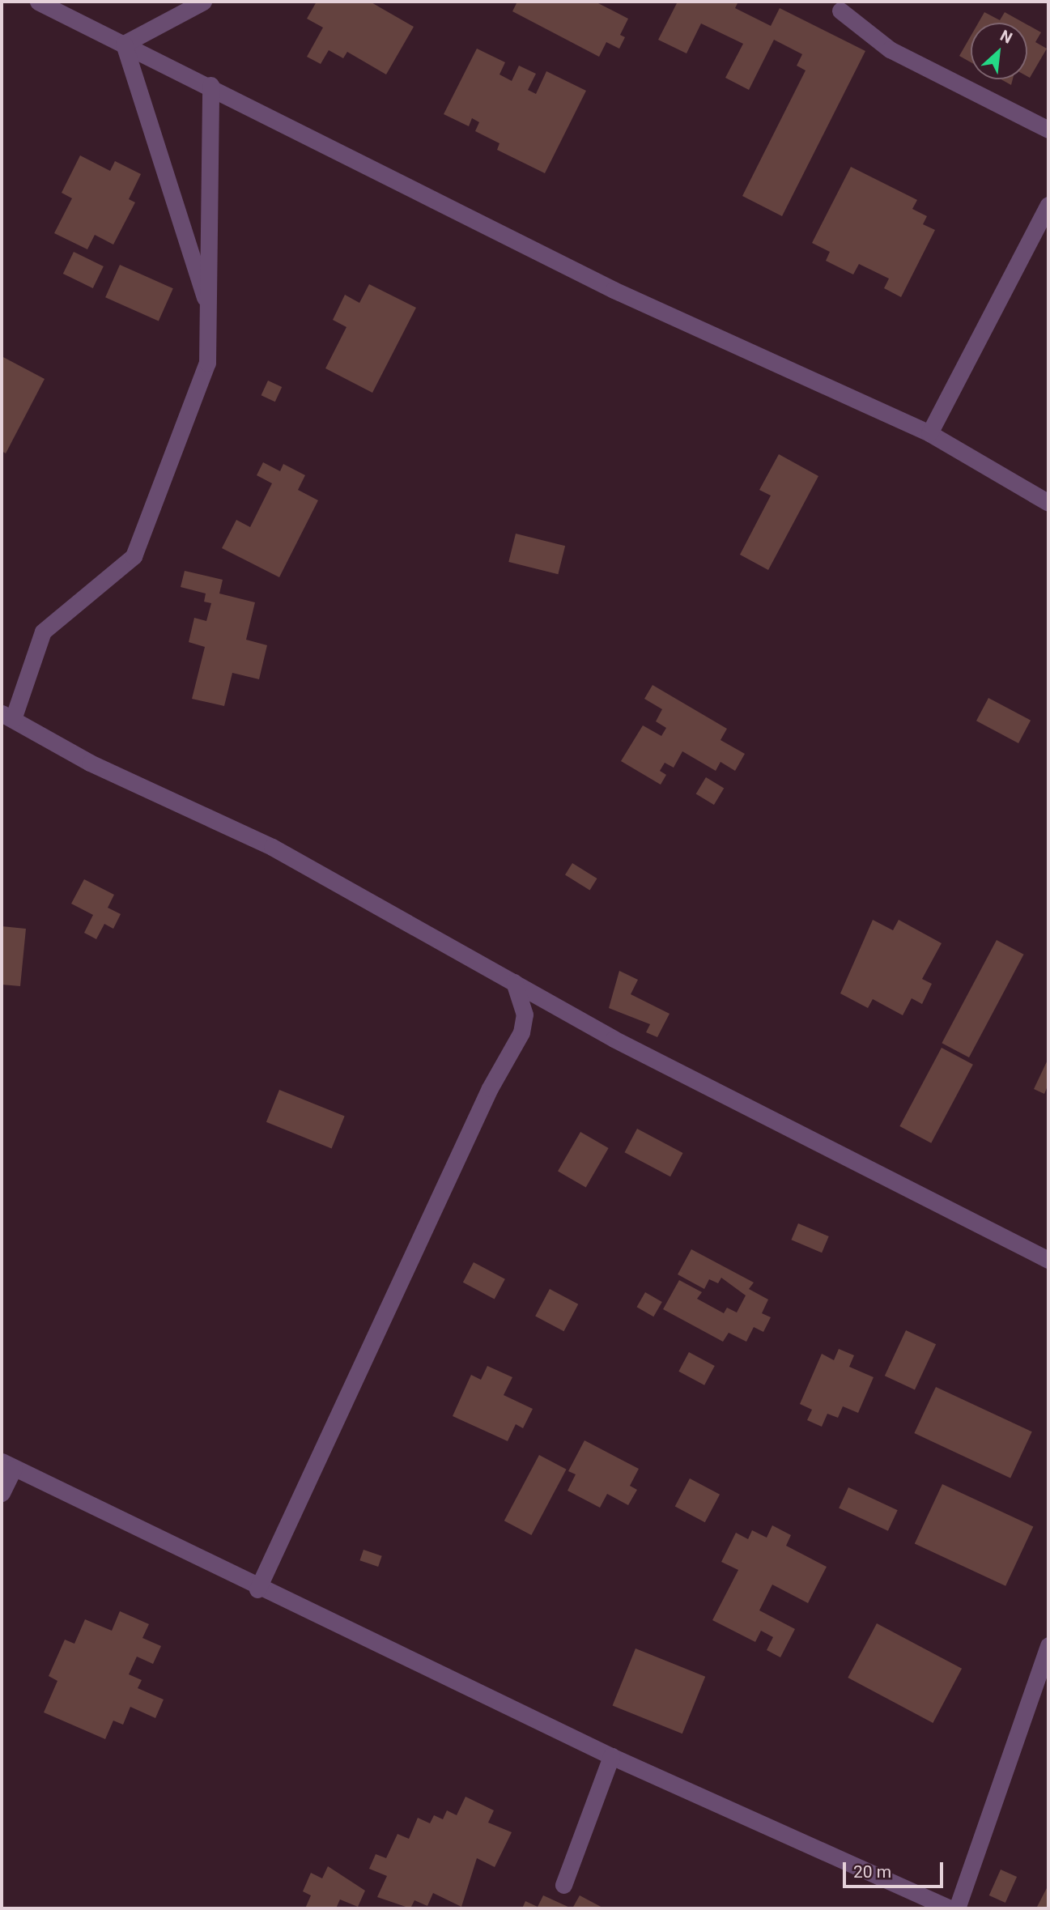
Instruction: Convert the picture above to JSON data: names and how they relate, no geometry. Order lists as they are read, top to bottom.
{
  "scale_bar": "20 m",
  "north": "top right"
}
